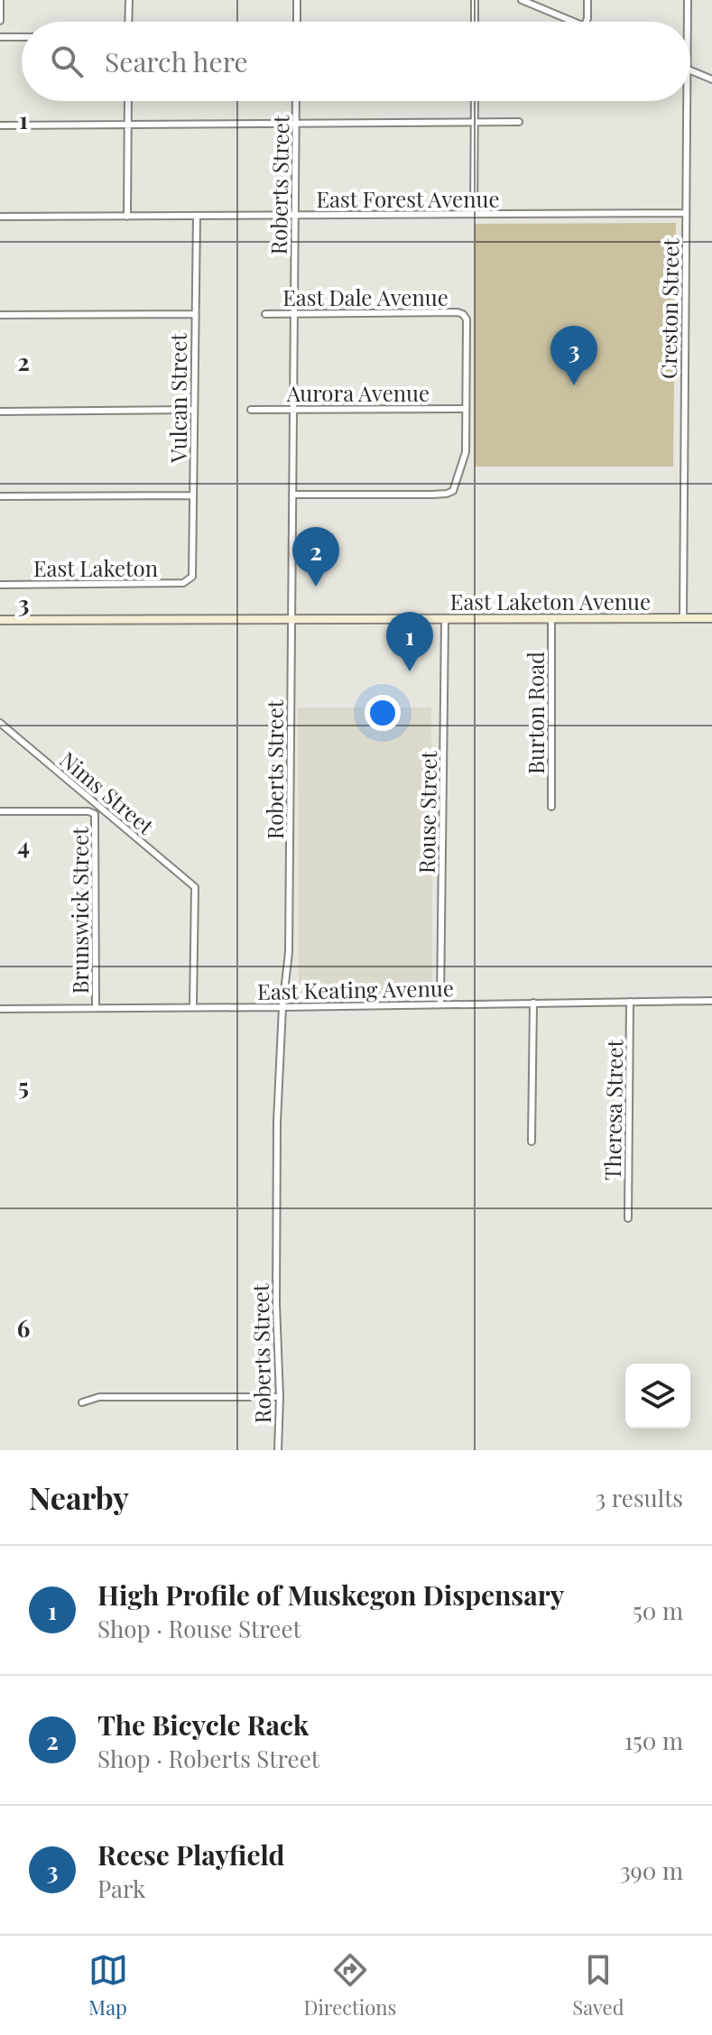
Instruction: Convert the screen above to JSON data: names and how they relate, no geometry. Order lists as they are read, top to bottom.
{
  "streets": {
    "main road": ["East Laketon Avenue"],
    "street": [
      "Roberts Street",
      "East Forest Avenue",
      "East Dale Avenue",
      "Creston Street",
      "Aurora Avenue",
      "Vulcan Street",
      "East Laketon",
      "Burton Road",
      "Nims Street",
      "Rouse Street",
      "Brunswick Street",
      "East Keating Avenue",
      "Theresa Street"
    ]
  },
  "crossings": [
    ["Roberts Street", "East Forest Avenue"],
    ["Roberts Street", "East Dale Avenue"],
    ["Roberts Street", "Aurora Avenue"],
    ["Roberts Street", "East Laketon Avenue"],
    ["Roberts Street", "East Keating Avenue"],
    ["East Forest Avenue", "Creston Street"],
    ["East Forest Avenue", "Vulcan Street"],
    ["East Dale Avenue", "Aurora Avenue"],
    ["Creston Street", "East Laketon Avenue"],
    ["Vulcan Street", "East Laketon"],
    ["East Laketon Avenue", "Burton Road"],
    ["East Laketon Avenue", "Rouse Street"],
    ["Nims Street", "East Keating Avenue"],
    ["Rouse Street", "East Keating Avenue"],
    ["Brunswick Street", "East Keating Avenue"],
    ["East Keating Avenue", "Theresa Street"]
  ],
  "page": {
    "search": "Search here",
    "pins": ["3", "2", "1"],
    "heading": ["Nearby", "3 results"],
    "list": [
      {
        "mark": "1",
        "name": "High Profile of Muskegon Dispensary",
        "note": "Shop · Rouse Street",
        "value": "50 m"
      },
      {
        "mark": "2",
        "name": "The Bicycle Rack",
        "note": "Shop · Roberts Street",
        "value": "150 m"
      },
      {
        "mark": "3",
        "name": "Reese Playfield",
        "note": "Park",
        "value": "390 m"
      }
    ],
    "nav": ["Map", "Directions", "Saved"]
  },
  "grid": {
    "rows": [
      "1",
      "2",
      "3",
      "4",
      "5",
      "6"
    ]
  }
}
